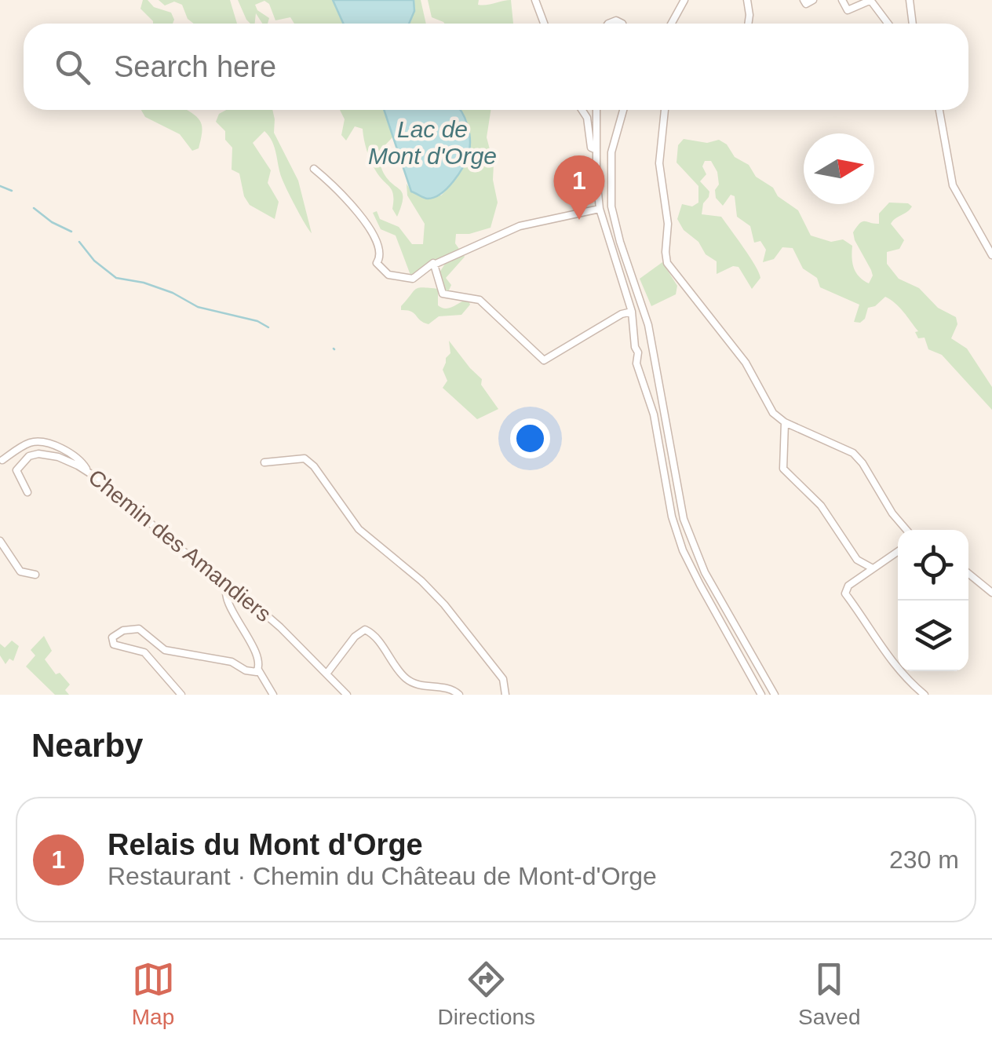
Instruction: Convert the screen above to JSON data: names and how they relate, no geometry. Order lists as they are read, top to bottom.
{
  "streets": {
    "street": ["Chemin des Amandiers"]
  },
  "water": ["Lac de Mont d'Orge"],
  "north": "right",
  "page": {
    "search": "Search here",
    "pins": "1",
    "heading": "Nearby",
    "list": [
      {
        "mark": "1",
        "name": "Relais du Mont d'Orge",
        "note": "Restaurant · Chemin du Château de Mont-d'Orge",
        "value": "230 m"
      }
    ],
    "nav": ["Map", "Directions", "Saved"]
  }
}
